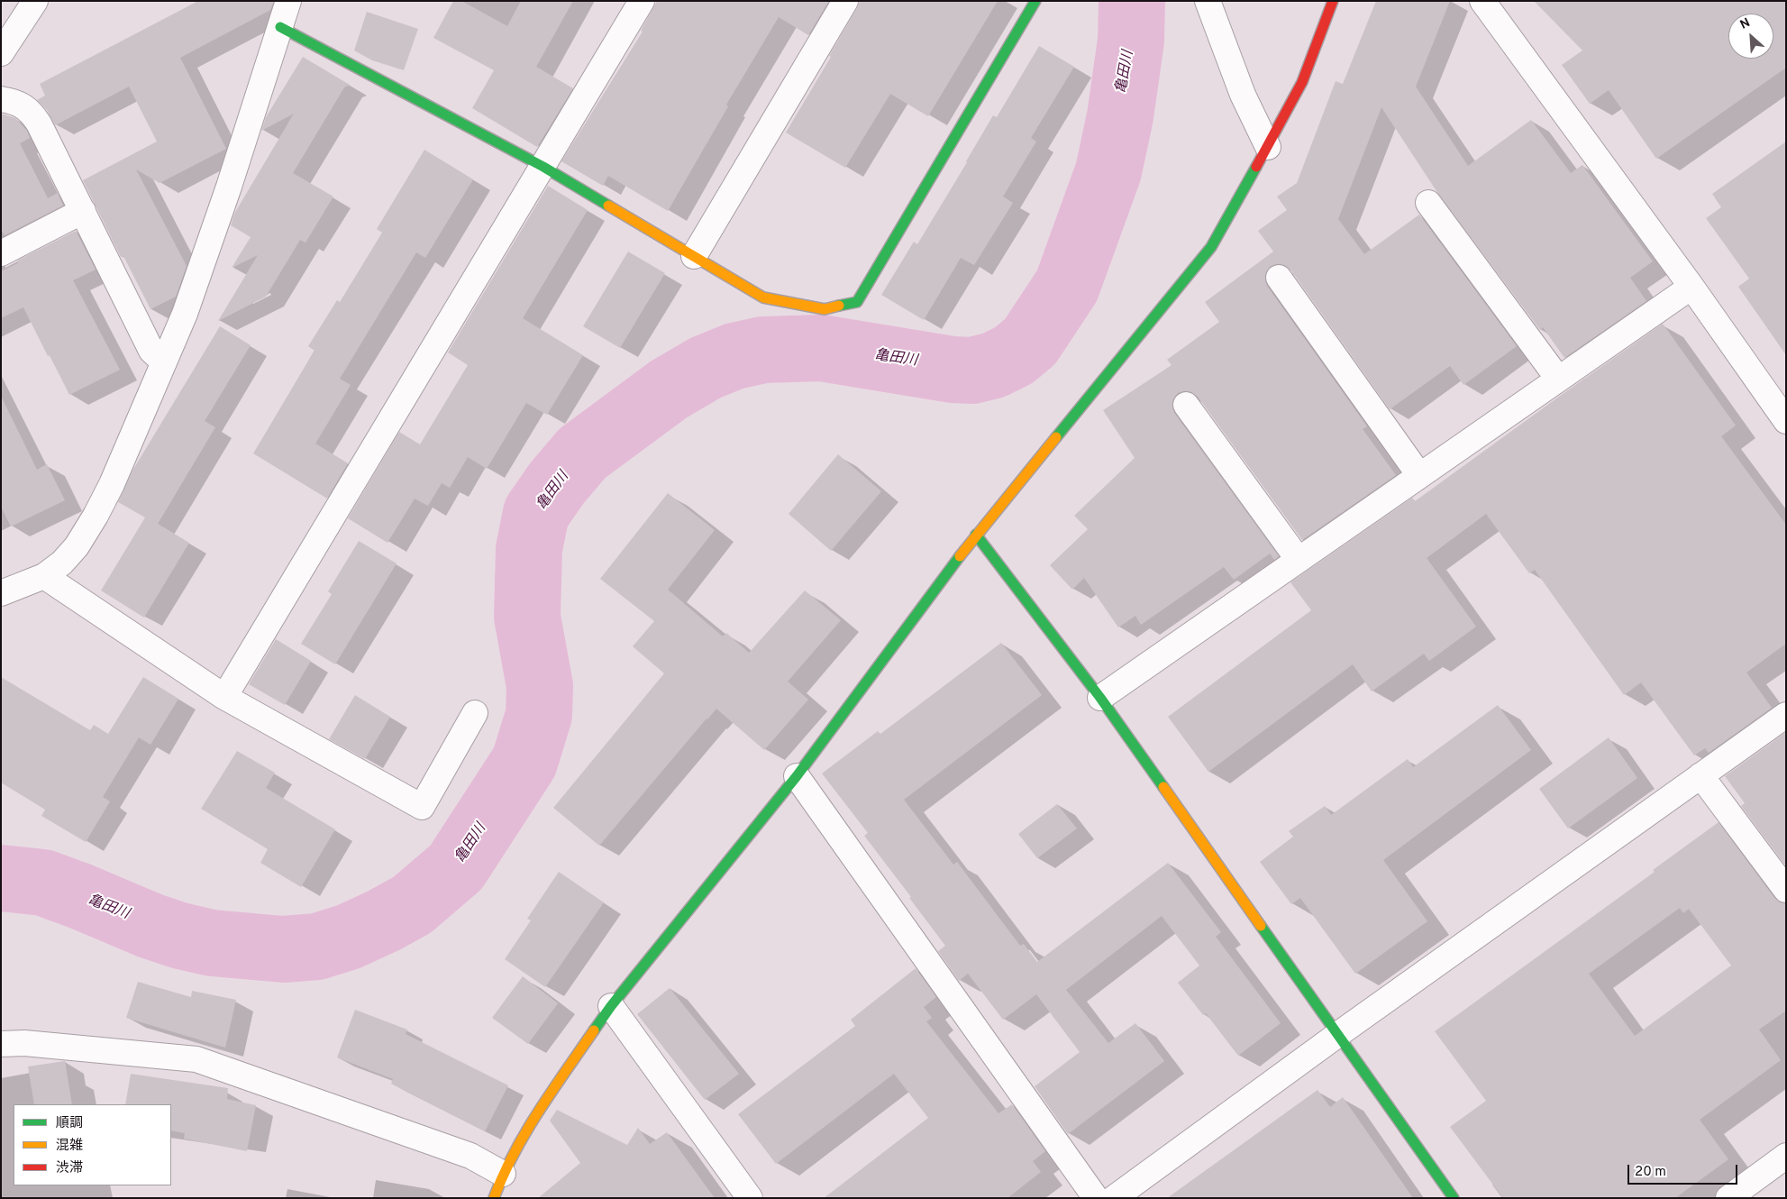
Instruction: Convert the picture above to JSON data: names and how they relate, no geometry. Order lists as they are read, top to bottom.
{
  "water": ["亀田川"],
  "legend": ["順調", "混雑", "渋滞"],
  "scale_bar": "20 m",
  "north": "top left"
}
